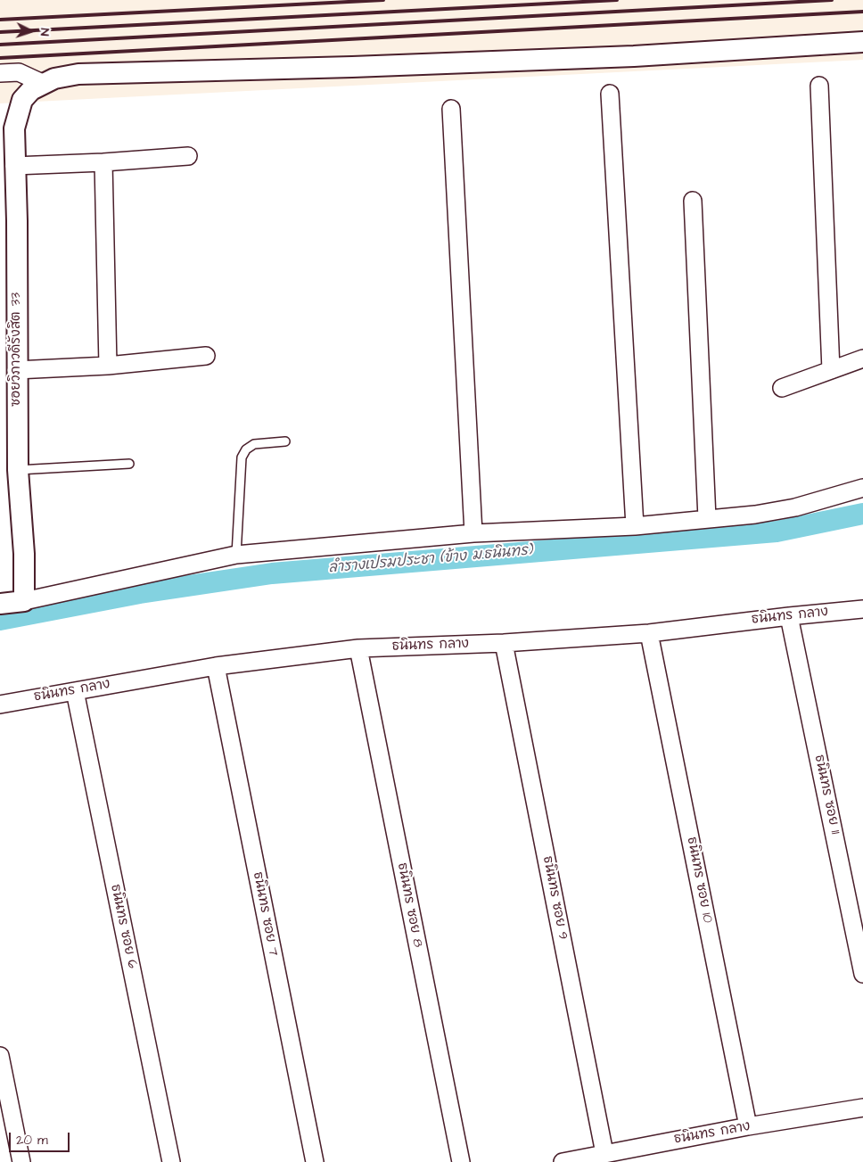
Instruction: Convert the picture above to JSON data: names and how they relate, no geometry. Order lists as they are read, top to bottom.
{
  "streets": {
    "street": [
      "ซอยวิภาวดีรังสิต 33",
      "ธนินทร กลาง",
      "ธนินทร ซอย 11",
      "ธนินทร ซอย 10",
      "ธนินทร ซอย 9",
      "ธนินทร ซอย 8",
      "ธนินทร ซอย 7",
      "ธนินทร ซอย 6"
    ]
  },
  "crossings": [
    ["ธนินทร กลาง", "ธนินทร ซอย 11"],
    ["ธนินทร กลาง", "ธนินทร ซอย 10"],
    ["ธนินทร กลาง", "ธนินทร ซอย 9"],
    ["ธนินทร กลาง", "ธนินทร ซอย 8"],
    ["ธนินทร กลาง", "ธนินทร ซอย 7"],
    ["ธนินทร กลาง", "ธนินทร ซอย 6"]
  ],
  "water": ["ลำรางเปรมประชา (ข้าง ม.ธนินทร)"],
  "scale_bar": "20 m",
  "north": "right"
}
